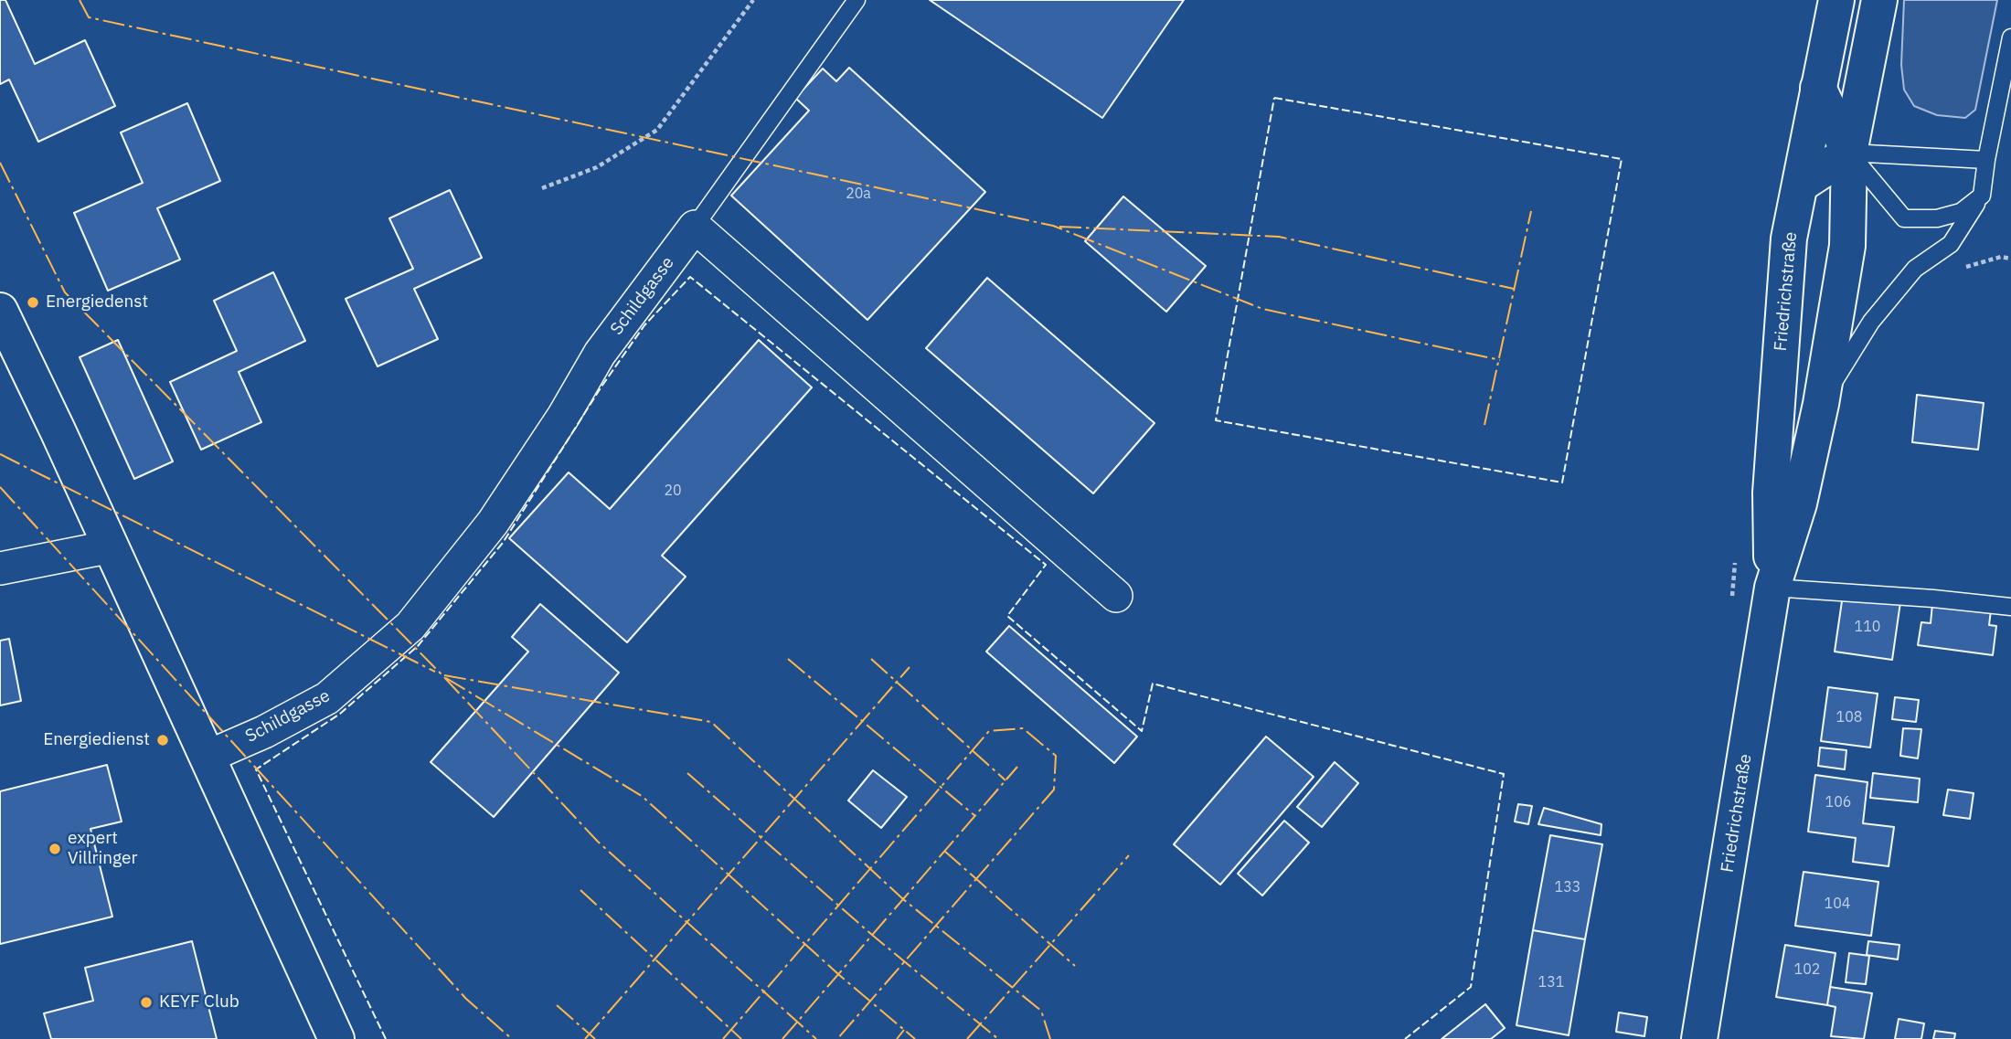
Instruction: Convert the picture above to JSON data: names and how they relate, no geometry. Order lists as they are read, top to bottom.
{
  "streets": {
    "main road": ["Friedrichstraße"],
    "street": ["Schildgasse"]
  },
  "places": [
    "Energiedenst",
    "Energiedienst",
    "expert Villringer",
    "KEYF Club"
  ],
  "house_numbers": [
    "20a",
    "20",
    "110",
    "108",
    "106",
    "133",
    "104",
    "102",
    "131"
  ]
}
